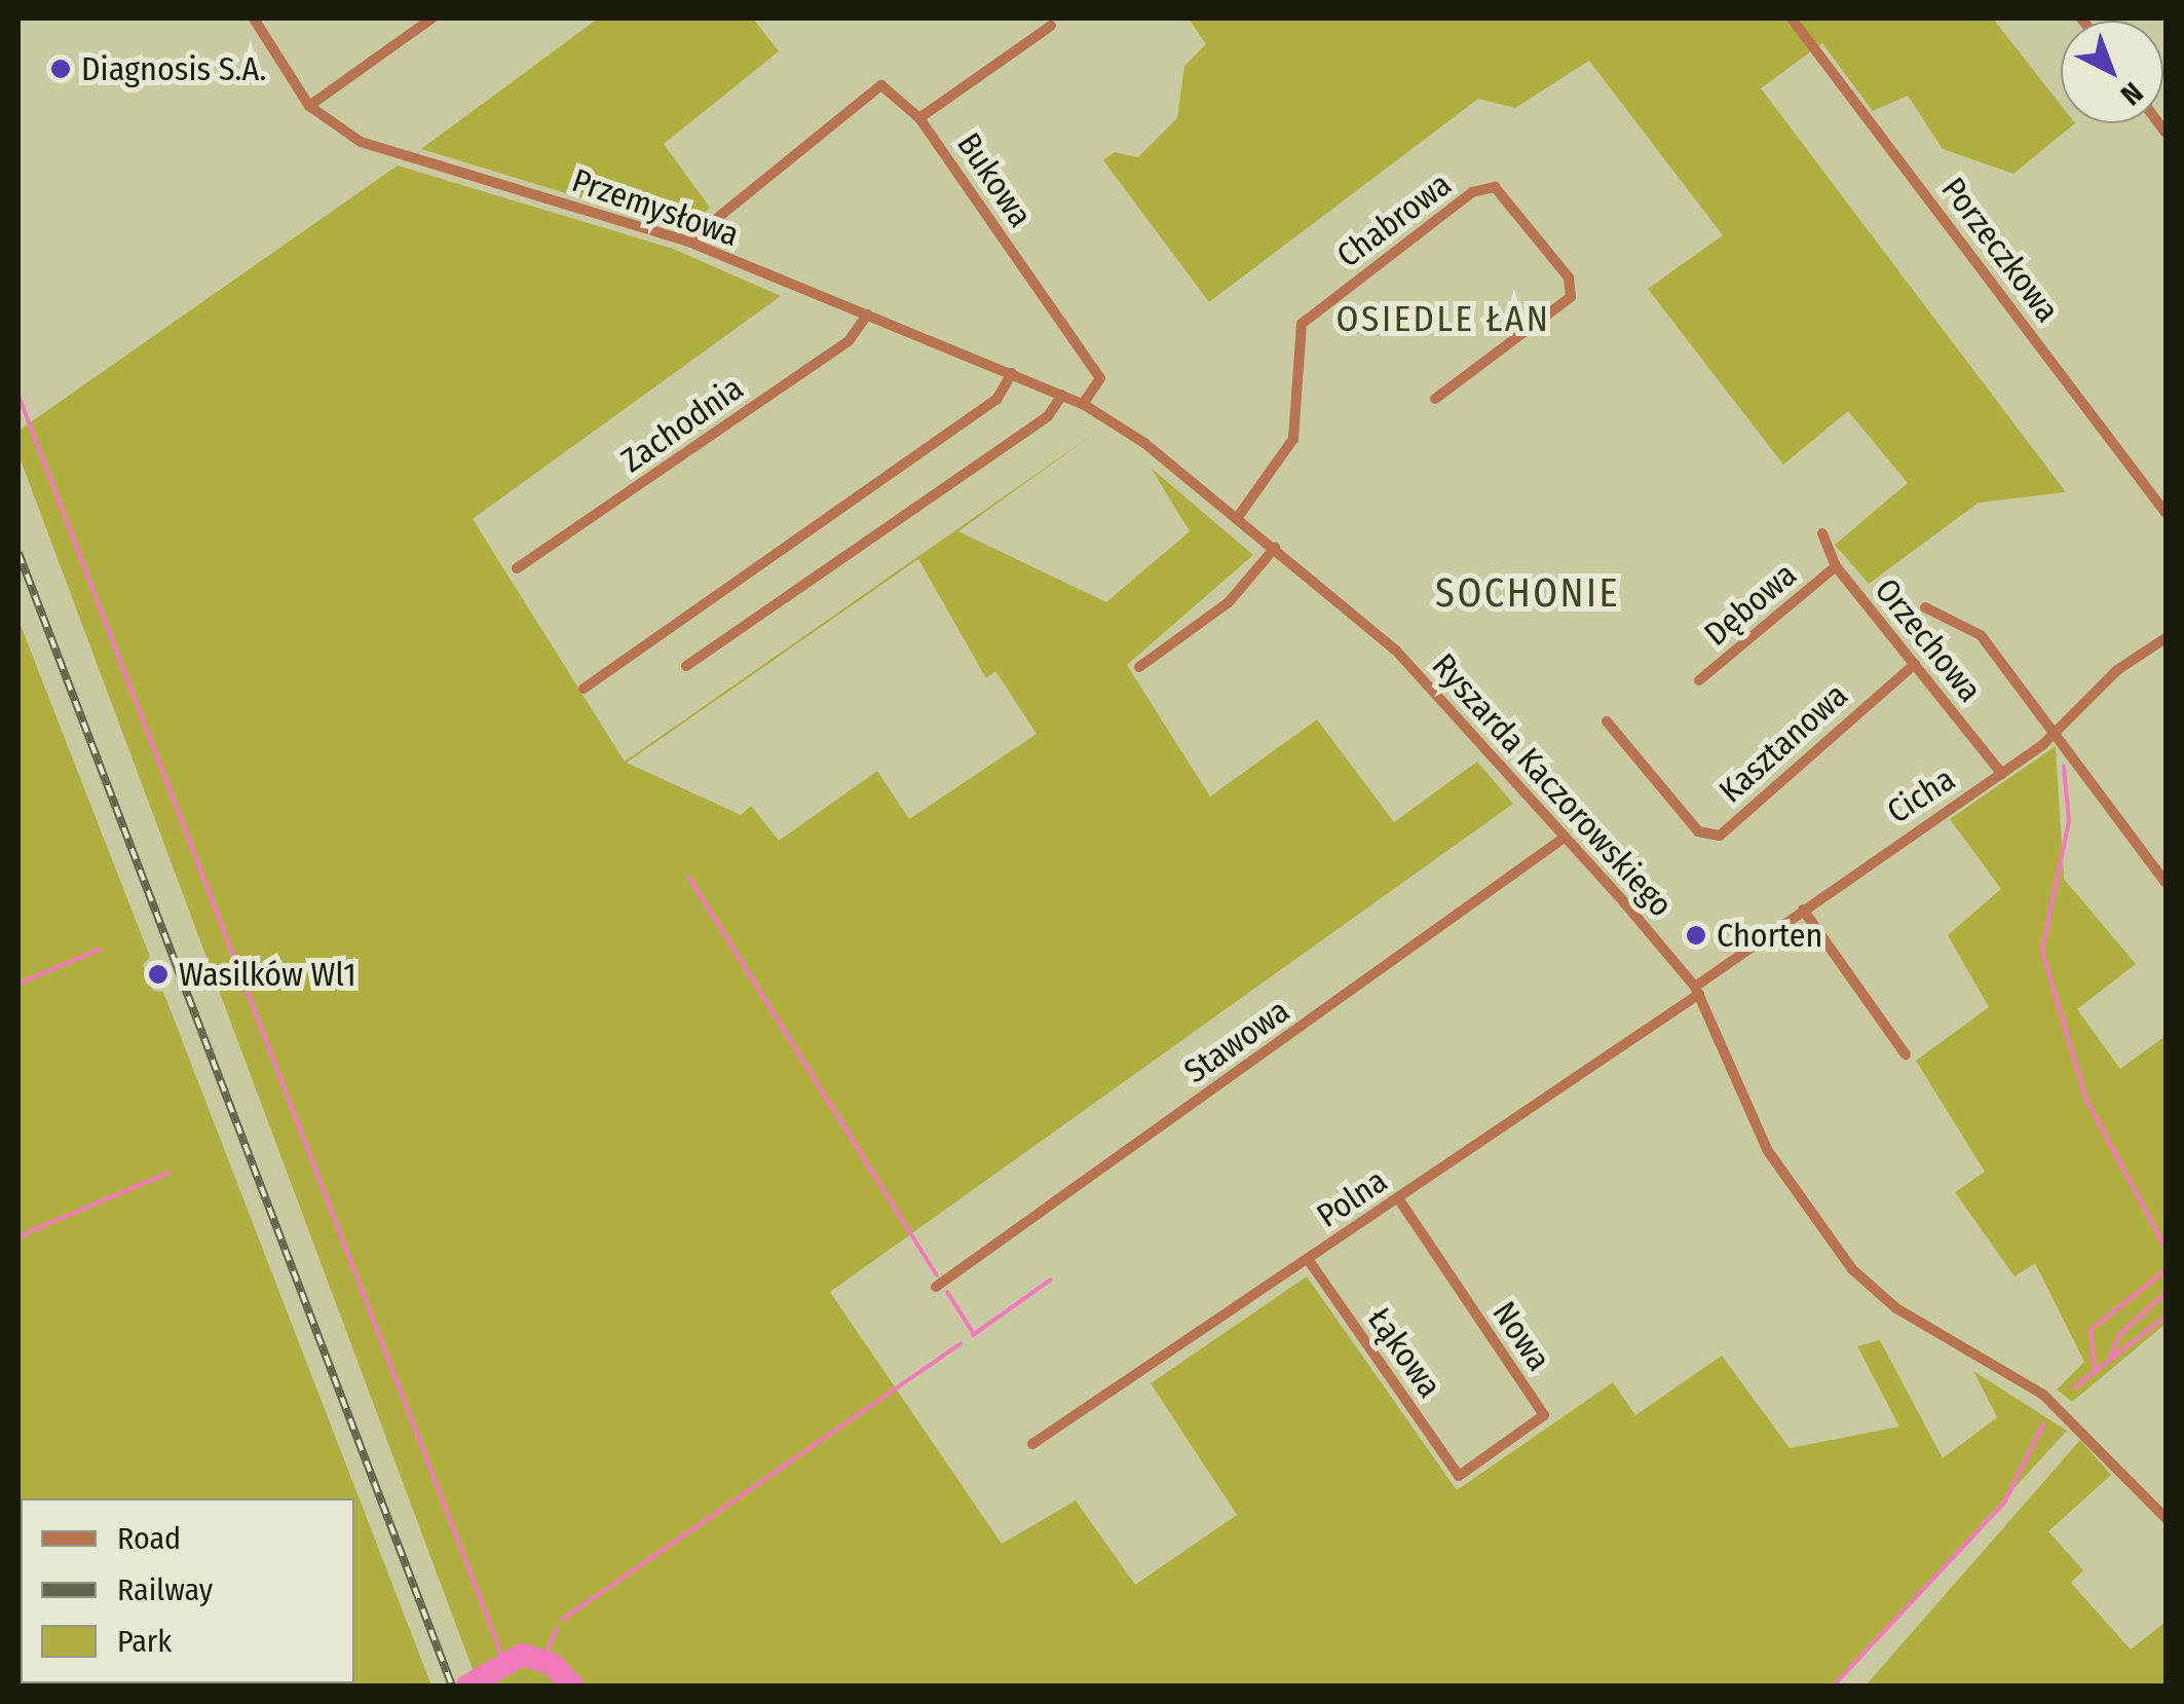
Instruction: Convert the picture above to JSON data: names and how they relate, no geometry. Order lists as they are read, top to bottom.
{
  "streets": {
    "street": [
      "Bukowa",
      "Przemysłowa",
      "Chabrowa",
      "Porzeczkowa",
      "Zachodnia",
      "Dębowa",
      "Orzechowa",
      "Kasztanowa",
      "Ryszarda Kaczorowskiego",
      "Cicha",
      "Stawowa",
      "Polna",
      "Nowa",
      "Łąkowa"
    ]
  },
  "crossings": [
    ["Bukowa", "Przemysłowa"],
    ["Bukowa", "Ryszarda Kaczorowskiego"],
    ["Przemysłowa", "Zachodnia"],
    ["Przemysłowa", "Ryszarda Kaczorowskiego"],
    ["Chabrowa", "Ryszarda Kaczorowskiego"],
    ["Dębowa", "Orzechowa"],
    ["Orzechowa", "Kasztanowa"],
    ["Orzechowa", "Cicha"],
    ["Ryszarda Kaczorowskiego", "Cicha"],
    ["Ryszarda Kaczorowskiego", "Stawowa"],
    ["Ryszarda Kaczorowskiego", "Polna"],
    ["Cicha", "Polna"],
    ["Polna", "Nowa"],
    ["Polna", "Łąkowa"],
    ["Nowa", "Łąkowa"]
  ],
  "districts": ["OSIEDLE ŁAN", "SOCHONIE"],
  "places": ["Diagnosis S.A.", "Chorten", "Wasilków Wl1"],
  "legend": ["Road", "Railway", "Park"],
  "north": "bottom right"
}
